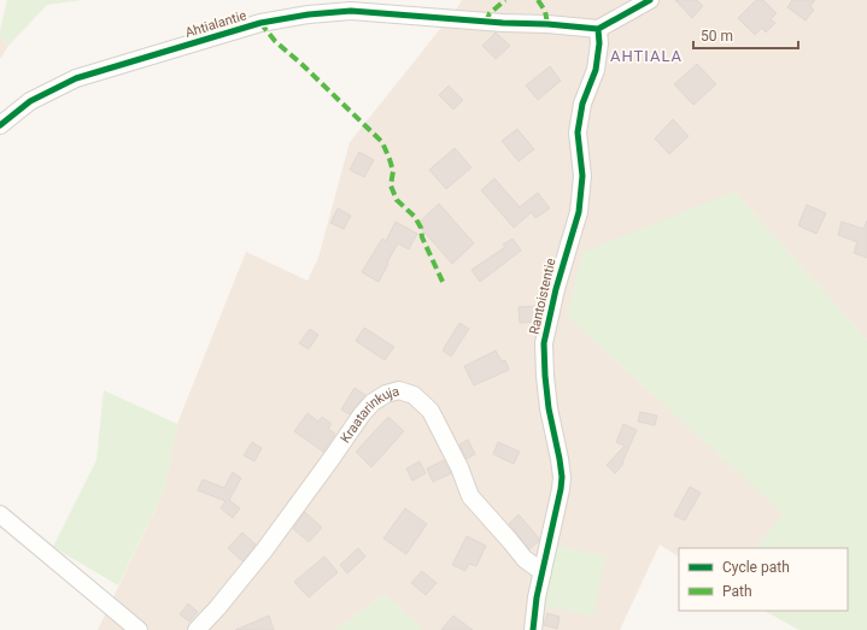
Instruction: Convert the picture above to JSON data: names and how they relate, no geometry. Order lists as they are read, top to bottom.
{
  "streets": {
    "street": ["Ahtialantie", "Rantoistentie", "Kraatarinkuja"]
  },
  "crossings": [
    ["Ahtialantie", "Rantoistentie"],
    ["Rantoistentie", "Kraatarinkuja"]
  ],
  "districts": ["AHTIALA"],
  "legend": ["Cycle path", "Path"],
  "scale_bar": "50 m"
}
